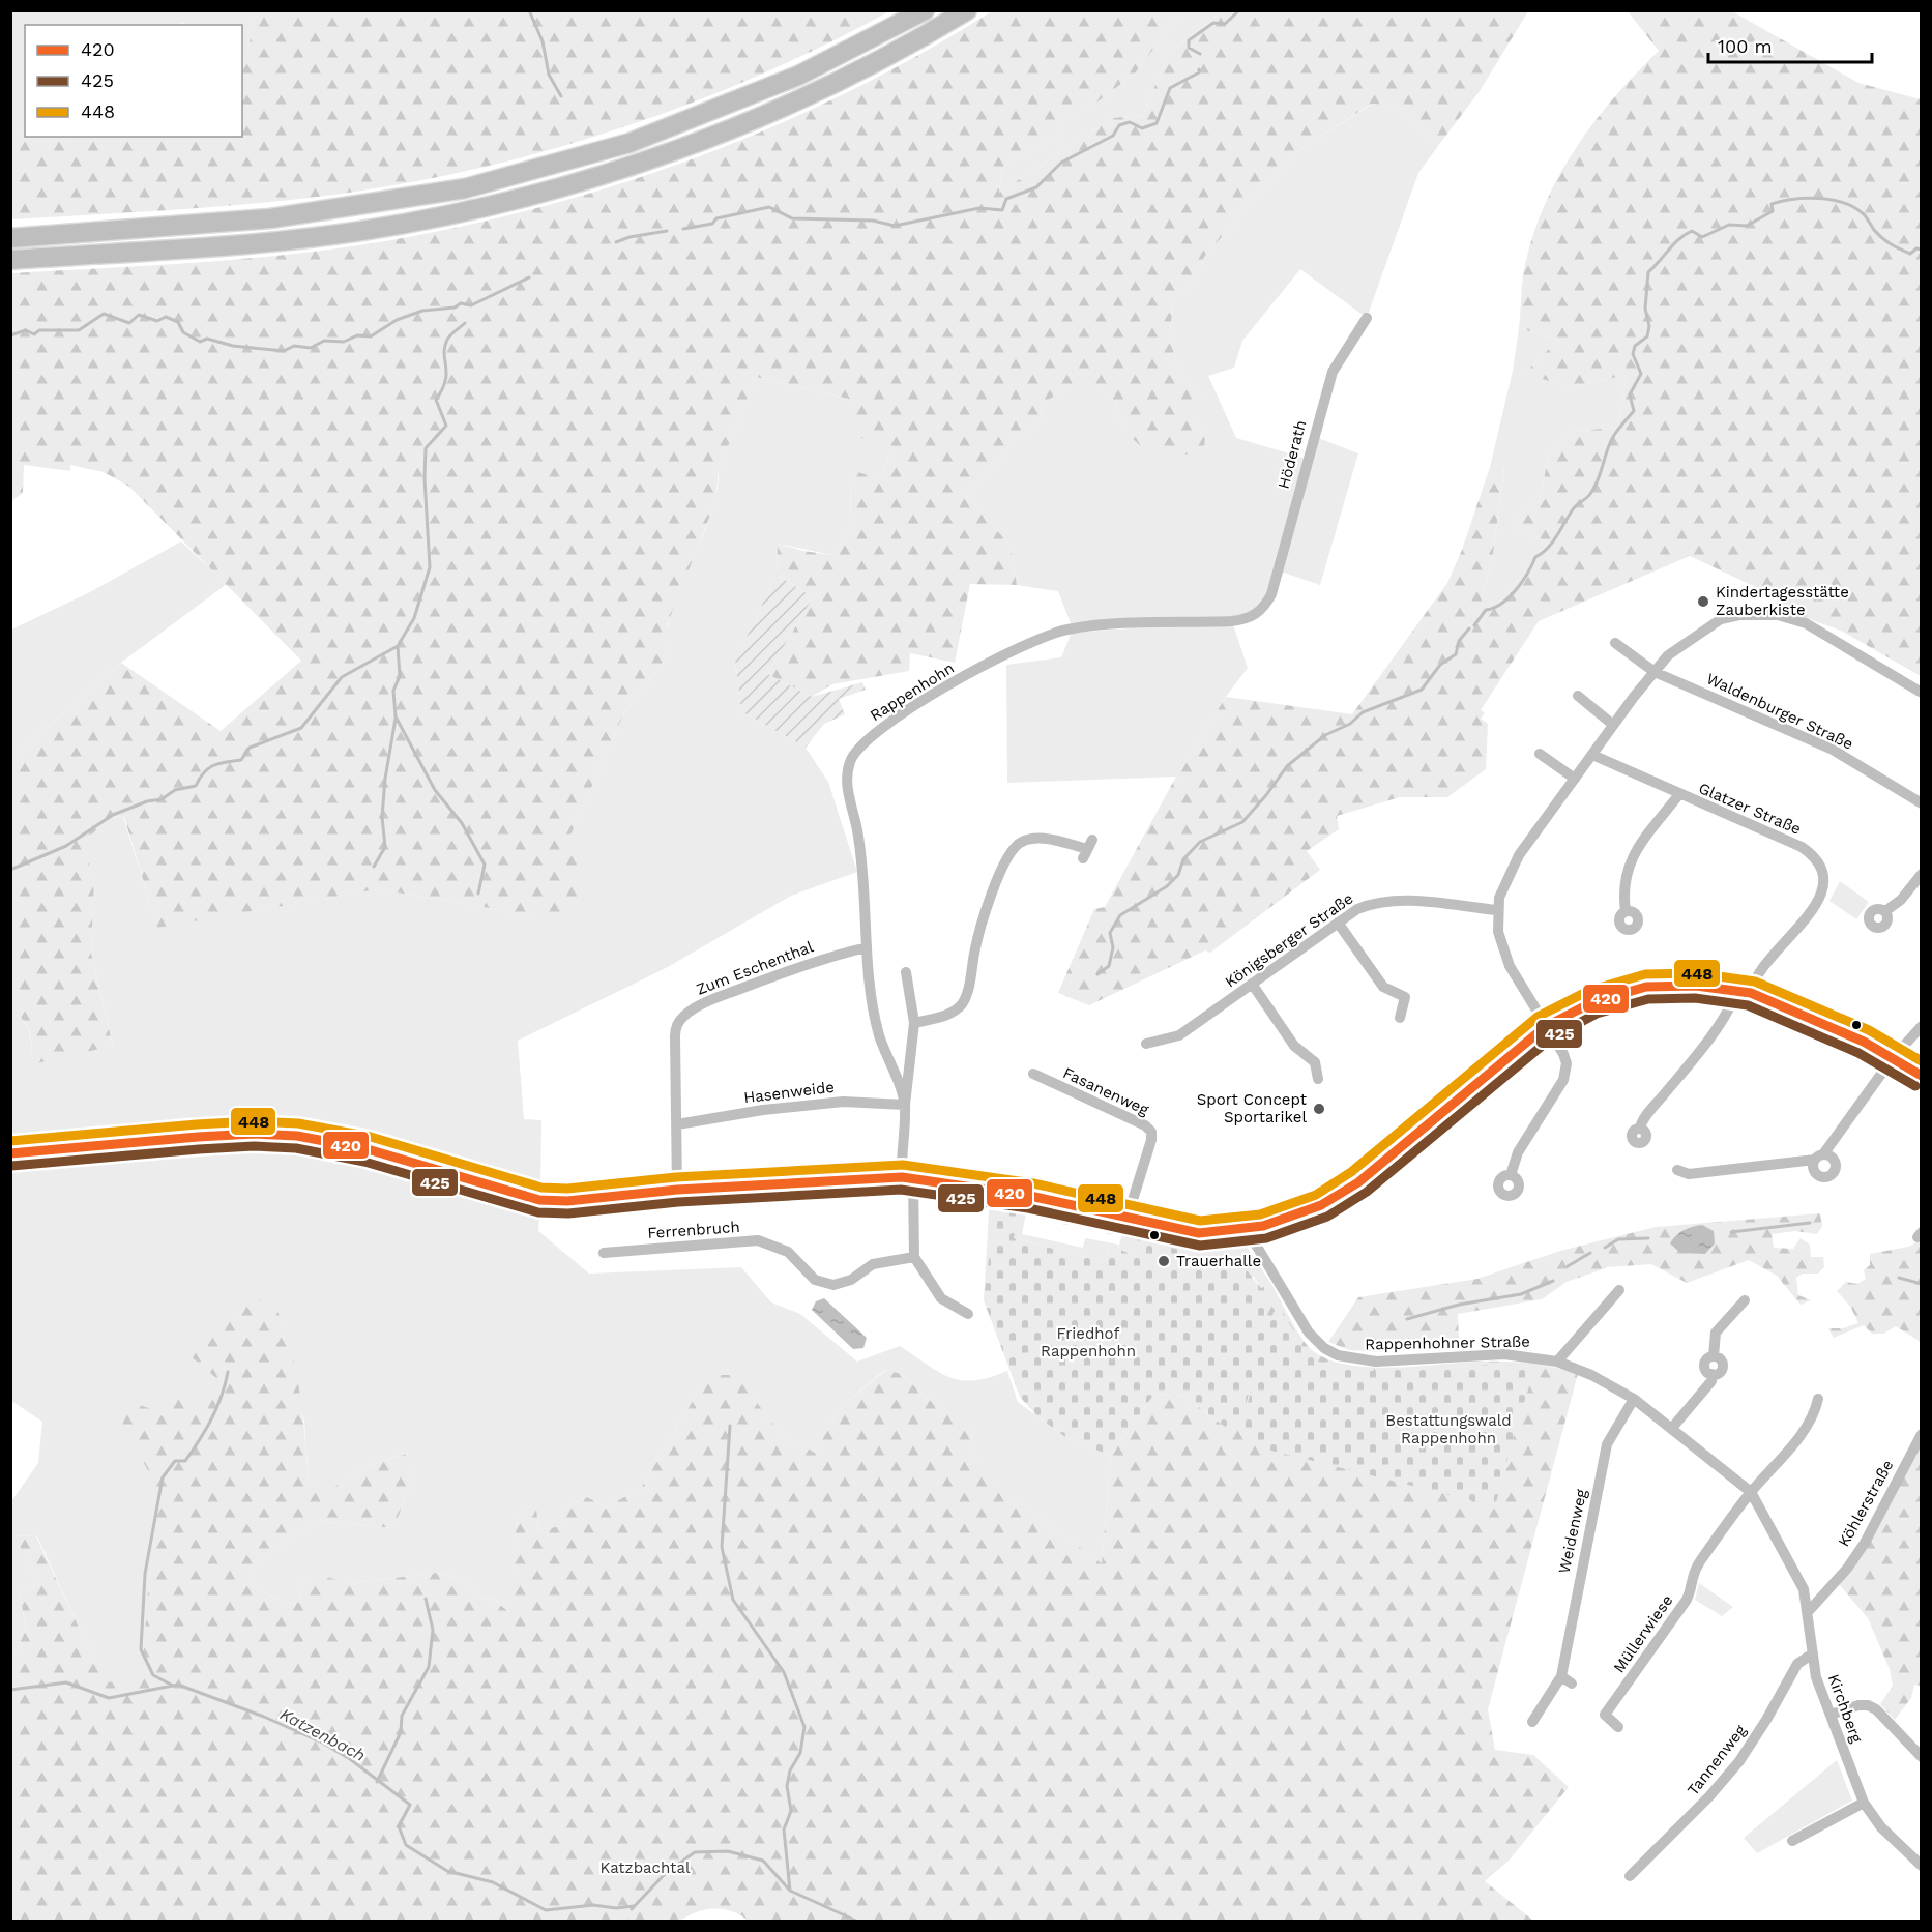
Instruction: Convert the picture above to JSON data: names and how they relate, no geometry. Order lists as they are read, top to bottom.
{
  "streets": {
    "street": [
      "Höderath",
      "Rappenhohn",
      "Waldenburger Straße",
      "Glatzer Straße",
      "Königsberger Straße",
      "Zum Eschenthal",
      "Fasanenweg",
      "Hasenweide",
      "Ferrenbruch",
      "Rappenhohner Straße",
      "Köhlerstraße",
      "Weidenweg",
      "Müllerwiese",
      "Kirchberg",
      "Tannenweg"
    ]
  },
  "crossings": [
    ["Höderath", "Rappenhohn"],
    ["Rappenhohn", "Zum Eschenthal"],
    ["Rappenhohn", "Hasenweide"],
    ["Zum Eschenthal", "Hasenweide"],
    ["Rappenhohner Straße", "Weidenweg"],
    ["Rappenhohner Straße", "Müllerwiese"],
    ["Rappenhohner Straße", "Kirchberg"],
    ["Köhlerstraße", "Kirchberg"],
    ["Kirchberg", "Tannenweg"]
  ],
  "water": ["Katzenbach"],
  "parks": ["Friedhof Rappenhohn", "Bestattungswald Rappenhohn", "Katzbachtal"],
  "places": ["Kindertagesstätte Zauberkiste", "Sport Concept Sportarikel", "Trauerhalle"],
  "lines": ["transit line 448", "transit line 420", "transit line 425"],
  "legend": ["420", "425", "448"],
  "scale_bar": "100 m"
}
